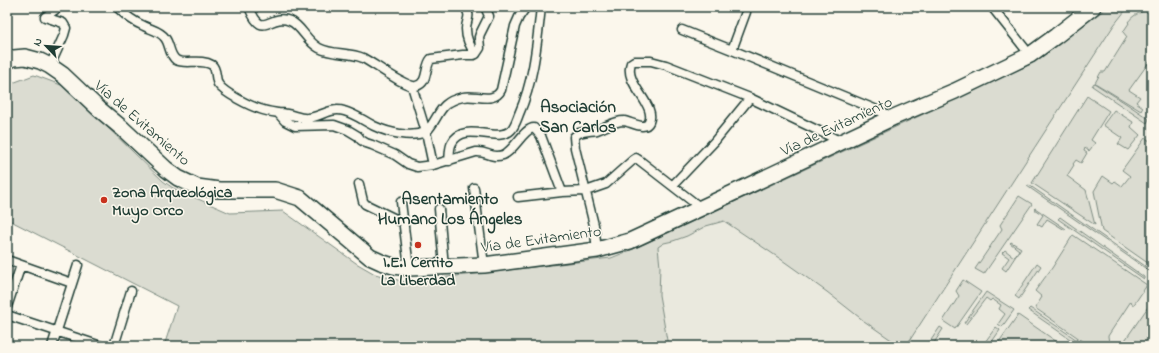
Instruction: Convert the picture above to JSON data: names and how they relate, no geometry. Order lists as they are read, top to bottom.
{
  "streets": {
    "highway": ["Vía de Evitamiento"]
  },
  "districts": ["Asociación San Carlos", "Asentamiento Humano Los Ángeles"],
  "places": ["Zona Arqueológica Muyo Orco", "I.E.I Cerrito La Liberdad"],
  "north": "top left"
}
